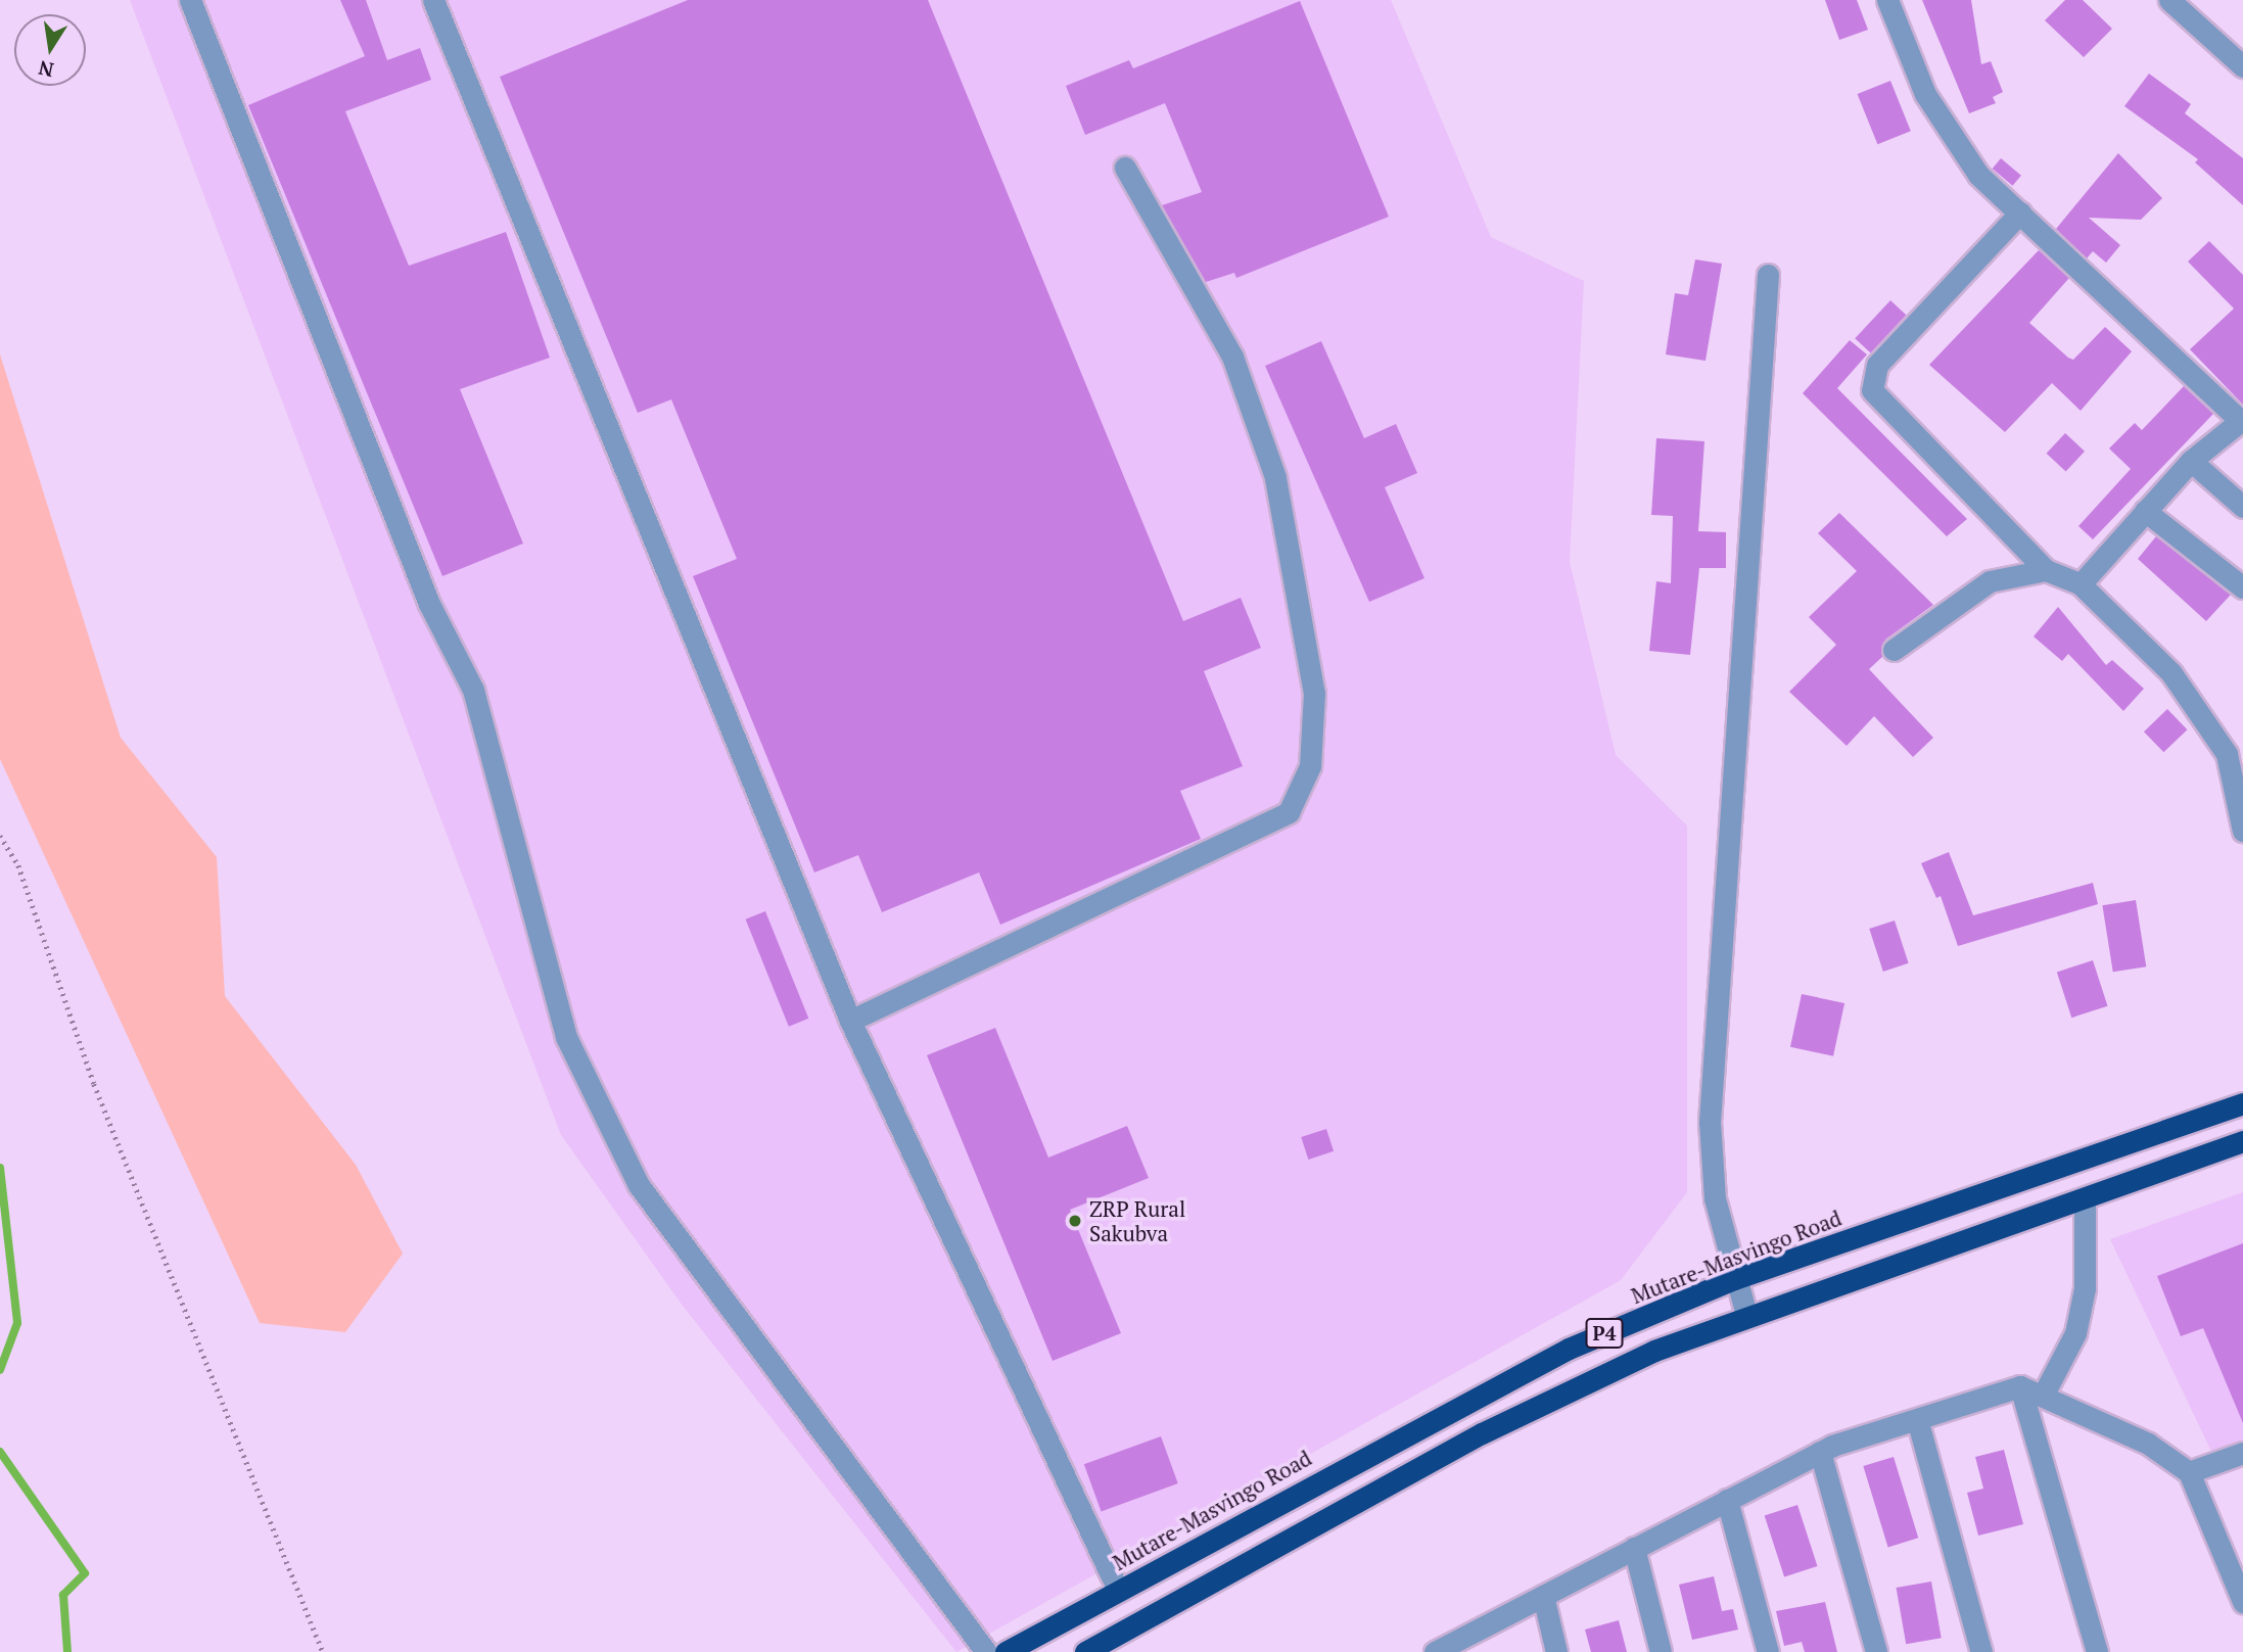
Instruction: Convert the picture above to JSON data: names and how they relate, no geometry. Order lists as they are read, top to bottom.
{
  "streets": {
    "highway": ["Mutare-Masvingo Road", "P4"]
  },
  "places": ["ZRP Rural Sakubva"],
  "north": "bottom"
}
